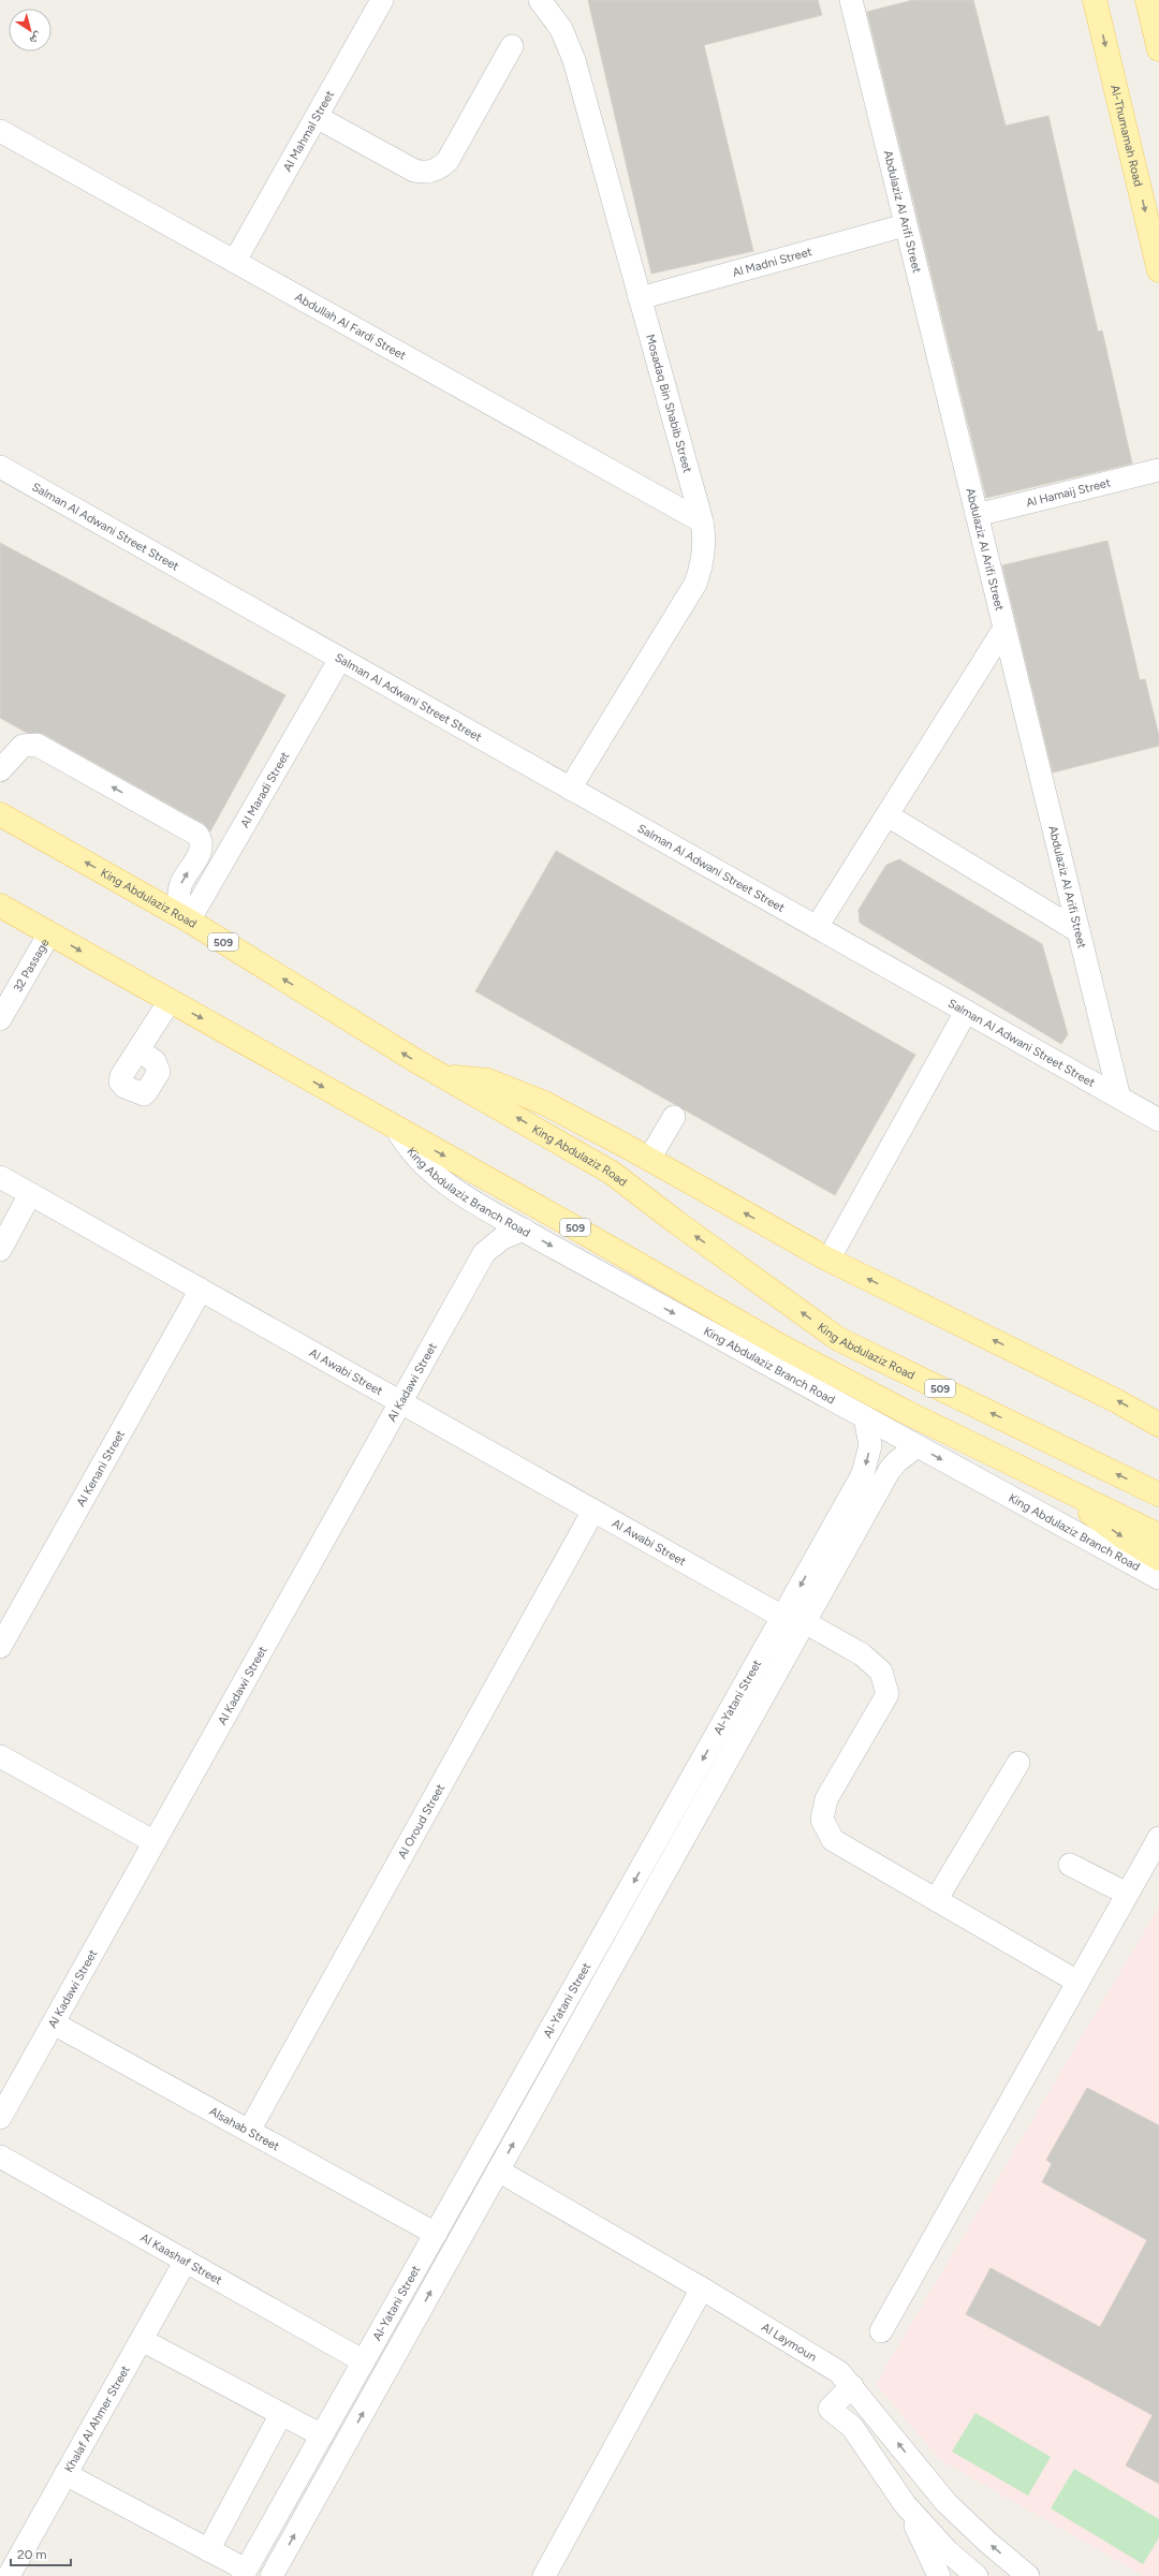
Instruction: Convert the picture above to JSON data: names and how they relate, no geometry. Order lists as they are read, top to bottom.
{
  "streets": {
    "main road": ["Al-Thumamah Road", "King Abdulaziz Road", "509"],
    "street": [
      "Al Mahmal Street",
      "Abdulaziz Al Arifi Street",
      "Al Madni Street",
      "Abdullah Al Fardi Street",
      "Mosadaq Bin Shabib Street",
      "Al Hamaij Street",
      "Salman Al Adwani Street Street",
      "Al Maradi Street",
      "32 Passage",
      "King Abdulaziz Branch Road",
      "Al Awabi Street",
      "Al Kadawi Street",
      "Al Kenani Street",
      "Al-Yatani Street",
      "Al Oroud Street",
      "Alsahab Street",
      "Al Kaashaf Street",
      "Al Laymoun",
      "Khalaf Al Ahmer Street"
    ]
  },
  "crossings": [
    ["Al Mahmal Street", "Abdullah Al Fardi Street"],
    ["Abdulaziz Al Arifi Street", "Al Madni Street"],
    ["Abdulaziz Al Arifi Street", "Al Hamaij Street"],
    ["Abdulaziz Al Arifi Street", "Salman Al Adwani Street Street"],
    ["Al Madni Street", "Mosadaq Bin Shabib Street"],
    ["Abdullah Al Fardi Street", "Mosadaq Bin Shabib Street"],
    ["Mosadaq Bin Shabib Street", "Salman Al Adwani Street Street"],
    ["Salman Al Adwani Street Street", "Al Maradi Street"],
    ["Al Maradi Street", "King Abdulaziz Road"],
    ["509", "32 Passage"],
    ["509", "King Abdulaziz Branch Road"],
    ["King Abdulaziz Branch Road", "Al Kadawi Street"],
    ["King Abdulaziz Branch Road", "Al-Yatani Street"],
    ["Al Awabi Street", "Al Kadawi Street"],
    ["Al Awabi Street", "Al Kenani Street"],
    ["Al Awabi Street", "Al-Yatani Street"],
    ["Al Awabi Street", "Al Oroud Street"],
    ["Al Kadawi Street", "Alsahab Street"],
    ["Al-Yatani Street", "Alsahab Street"],
    ["Al-Yatani Street", "Al Kaashaf Street"],
    ["Al-Yatani Street", "Al Laymoun"],
    ["Al Oroud Street", "Alsahab Street"],
    ["Al Kaashaf Street", "Khalaf Al Ahmer Street"]
  ],
  "one_way": ["Al-Thumamah Road", "King Abdulaziz Branch Road"],
  "scale_bar": "20 m",
  "north": "bottom right"
}
